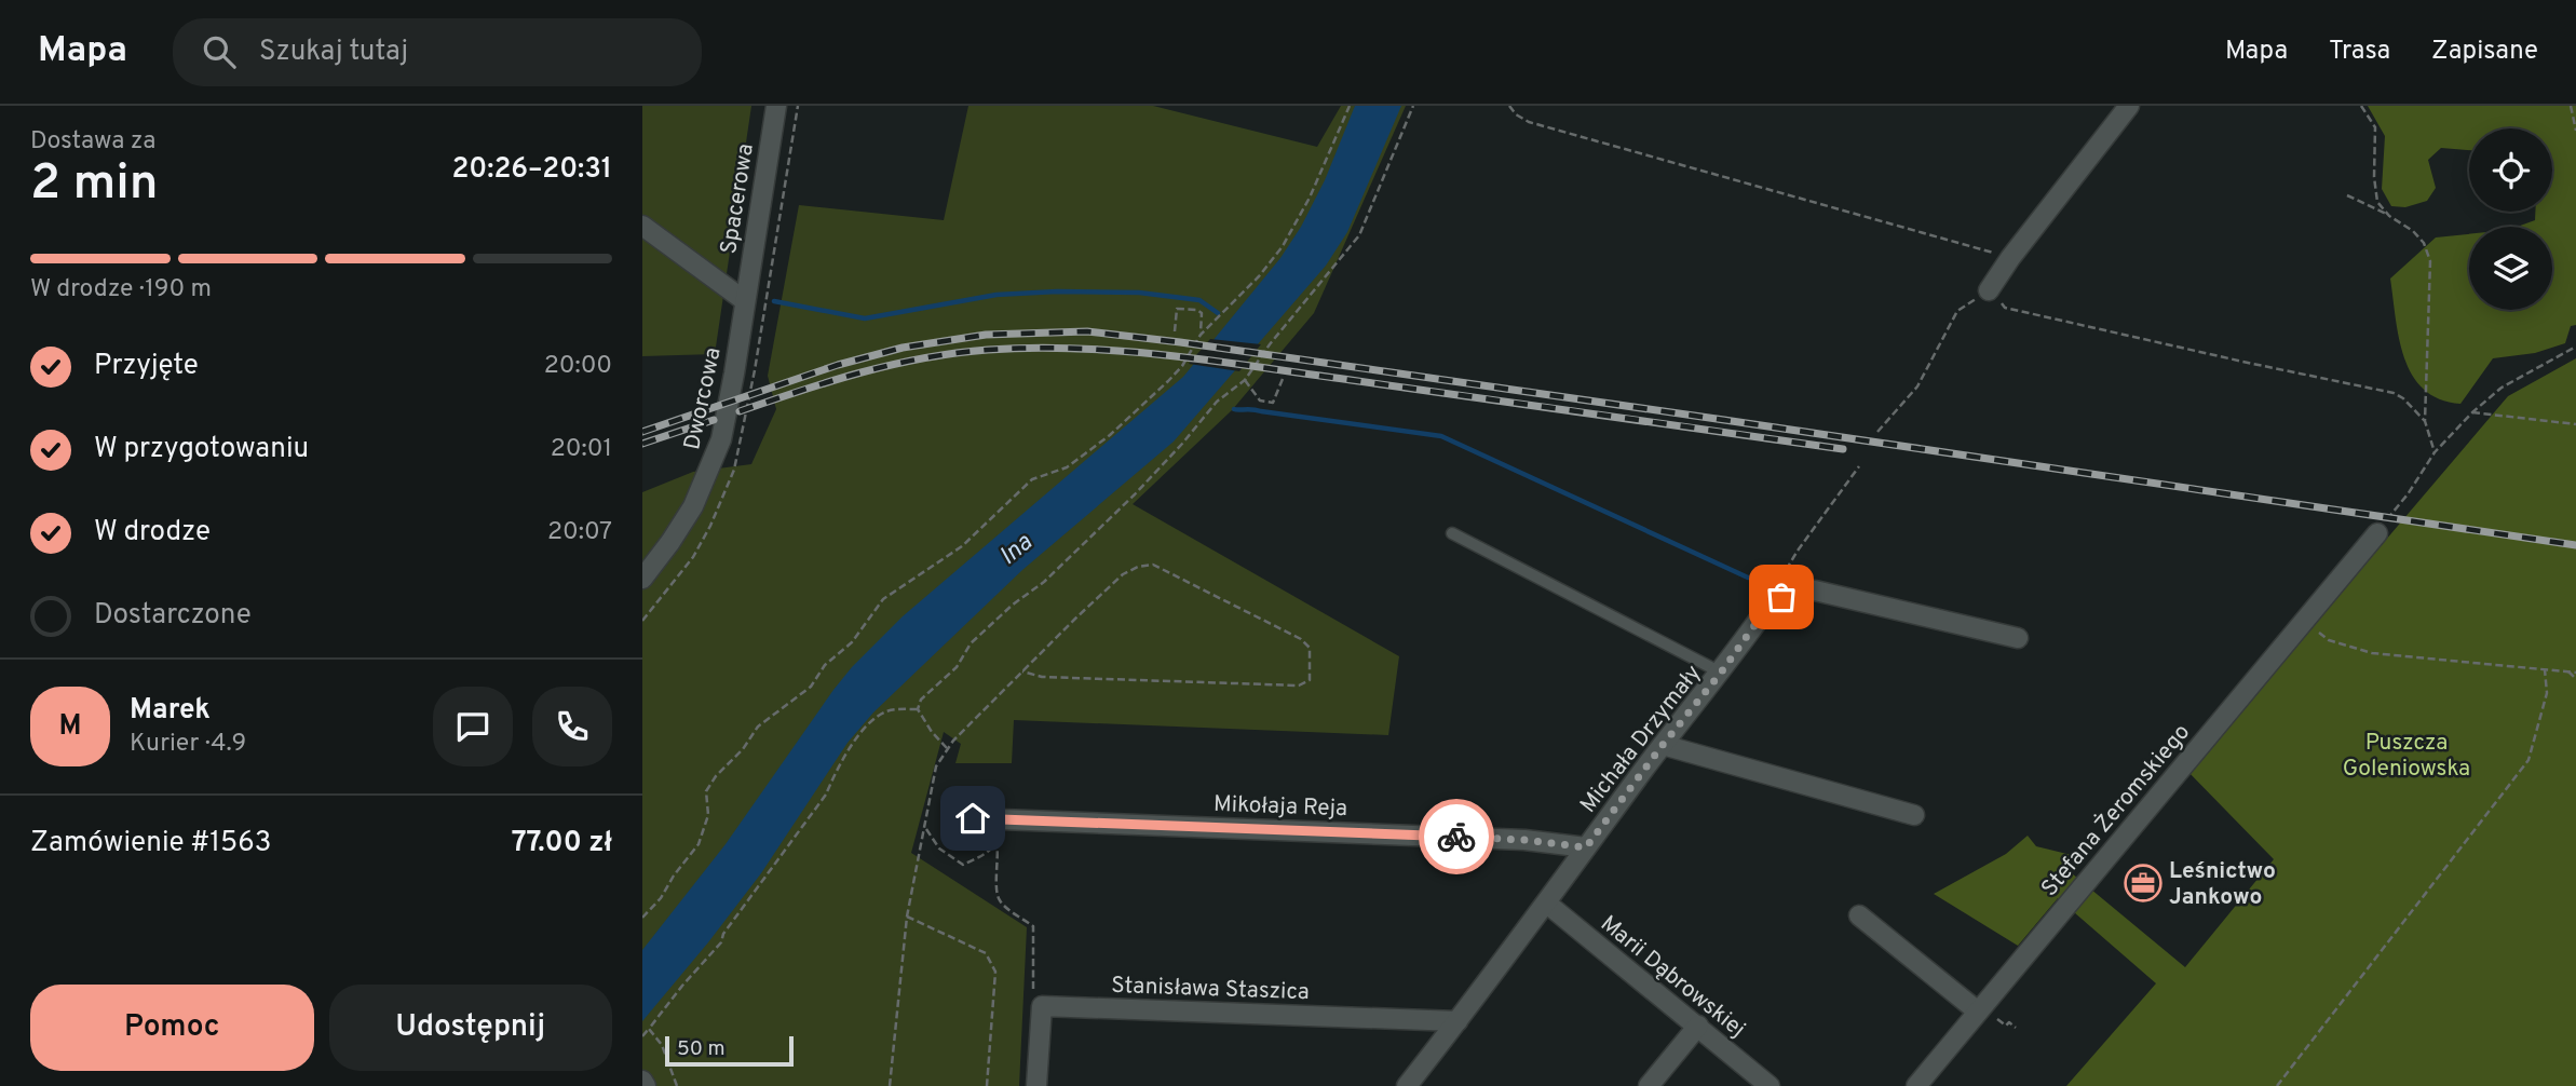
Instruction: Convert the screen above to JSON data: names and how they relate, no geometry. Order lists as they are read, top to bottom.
{
  "streets": {
    "street": [
      "Spacerowa",
      "Dworcowa",
      "Michała Drzymały",
      "Mikołaja Reja",
      "Stefana Żeromskiego",
      "Marii Dąbrowskiej",
      "Stanisława Staszica"
    ]
  },
  "crossings": [
    ["Spacerowa", "Dworcowa"],
    ["Michała Drzymały", "Mikołaja Reja"],
    ["Michała Drzymały", "Marii Dąbrowskiej"],
    ["Michała Drzymały", "Stanisława Staszica"]
  ],
  "water": ["Ina"],
  "parks": ["Puszcza Goleniowska"],
  "places": {
    "office": ["Leśnictwo Jankowo"]
  },
  "scale_bar": "50 m",
  "page": {
    "header": "Mapa",
    "search": "Szukaj tutaj",
    "nav": ["Mapa", "Trasa", "Zapisane"],
    "heading": ["2 min", "Dostawa za", "20:26–20:31"],
    "panel": [
      "Marek",
      "Kurier · 4.9",
      "Zamówienie #1563",
      "77.00 zł"
    ],
    "bar": "W drodze · 190 m",
    "list": [
      ["Przyjęte", "20:00"],
      ["W przygotowaniu", "20:01"],
      ["W drodze", "20:07"],
      "Dostarczone"
    ],
    "round": "M",
    "buttons": ["Pomoc", "Udostępnij"],
    "scale": "50 m"
  }
}
